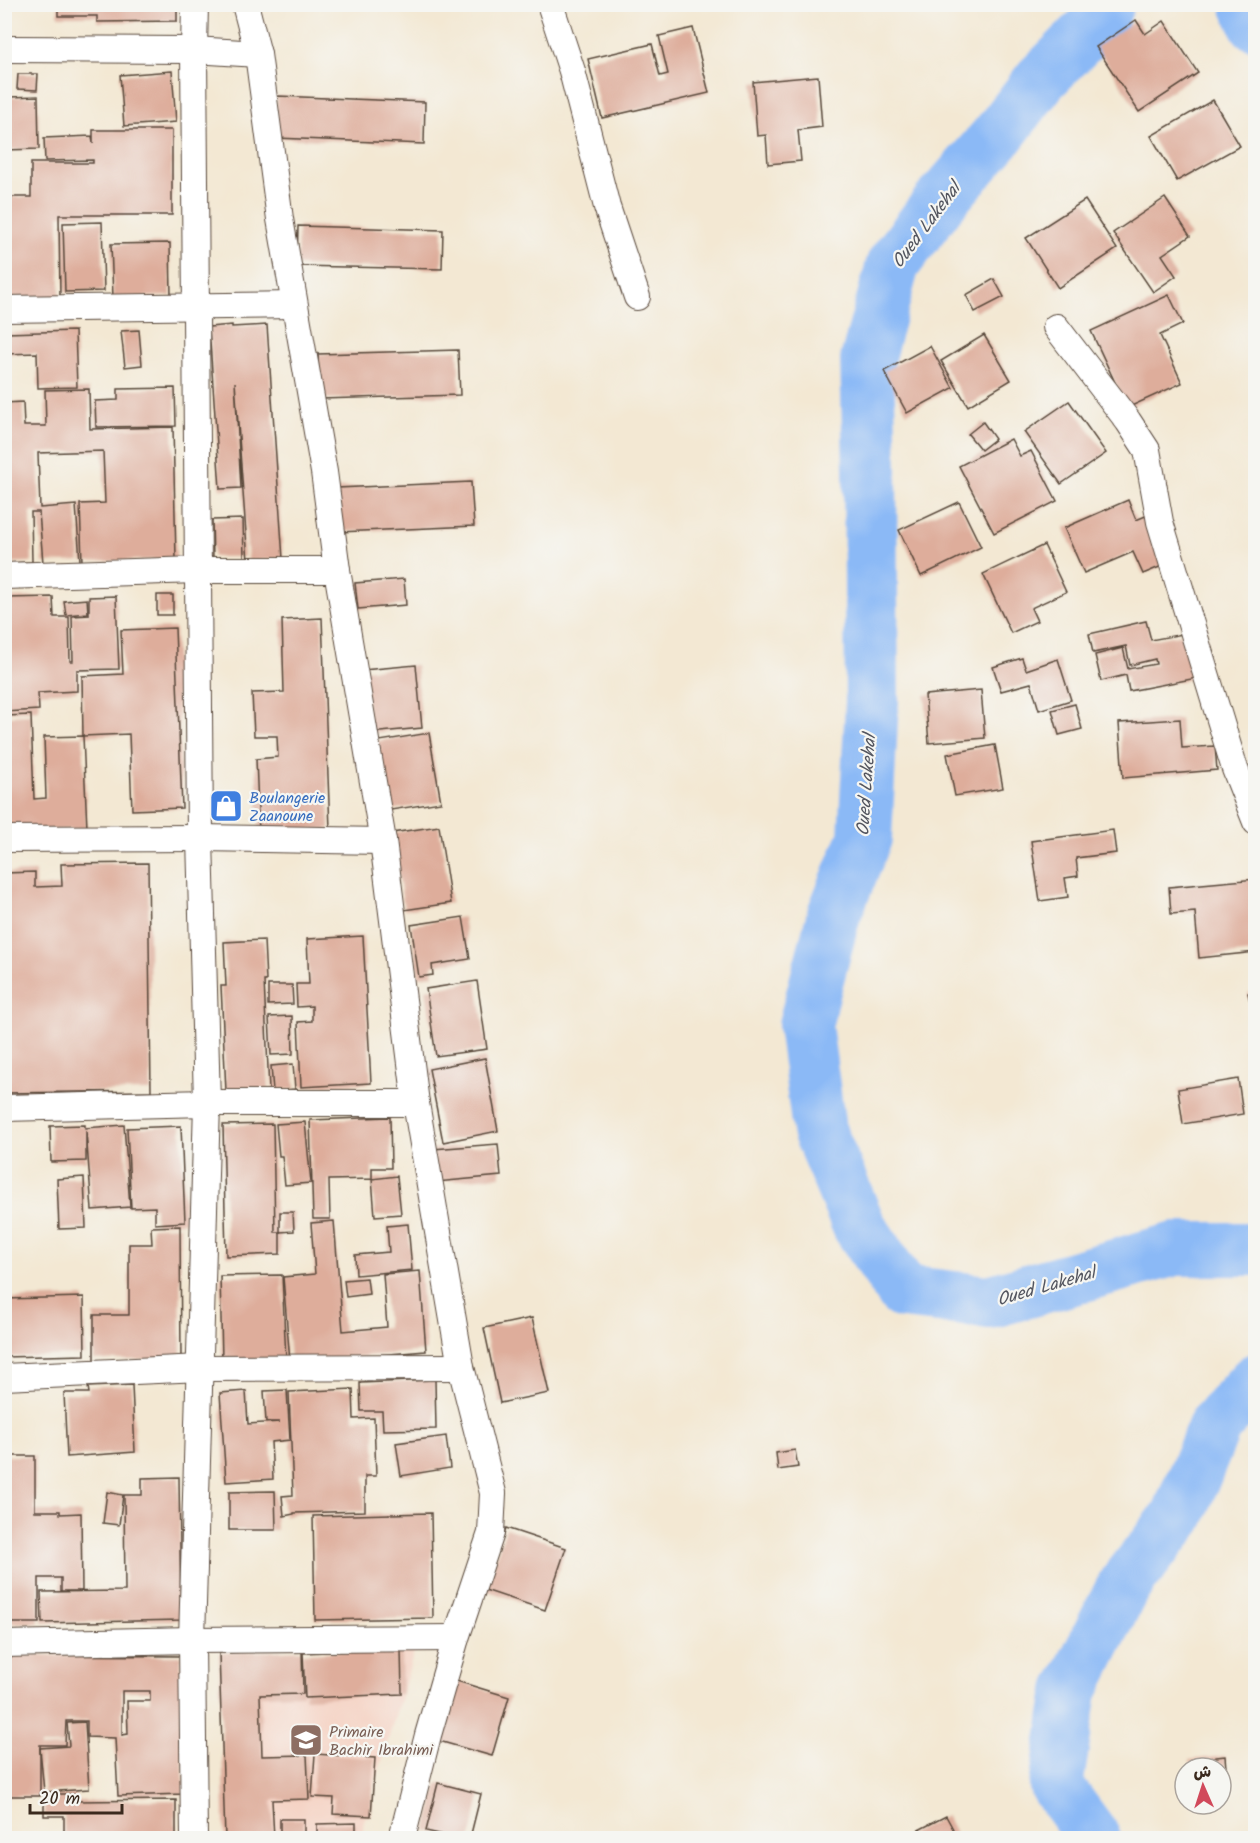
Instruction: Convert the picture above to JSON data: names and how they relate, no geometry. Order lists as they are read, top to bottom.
{
  "water": ["Oued Lakehal"],
  "places": {
    "shop": ["Boulangerie Zaanoune"],
    "school or university": ["Primaire Bachir Ibrahimi"]
  },
  "scale_bar": "20 m",
  "north": "top"
}
